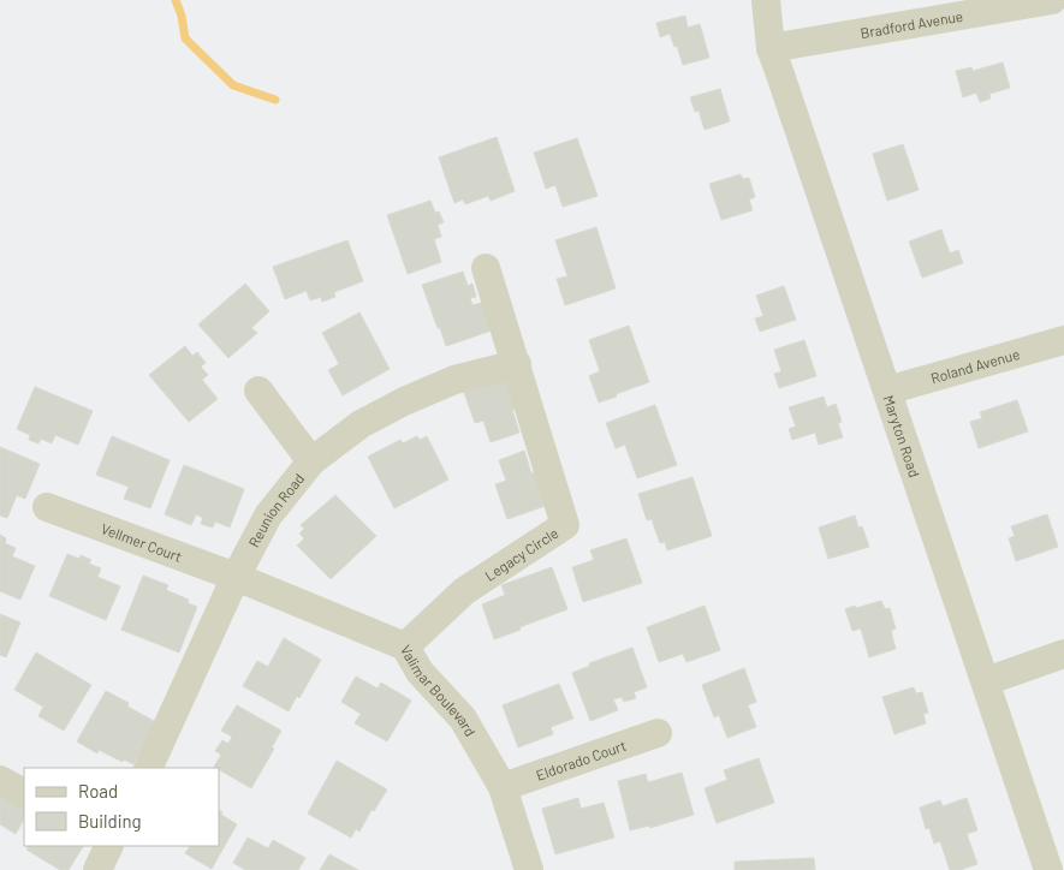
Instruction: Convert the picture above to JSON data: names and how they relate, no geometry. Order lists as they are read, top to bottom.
{
  "streets": {
    "street": [
      "Bradford Avenue",
      "Roland Avenue",
      "Maryton Road",
      "Reunion Road",
      "Vellmer Court",
      "Legacy Circle",
      "Valimar Boulevard",
      "Eldorado Court"
    ]
  },
  "crossings": [
    ["Bradford Avenue", "Maryton Road"],
    ["Roland Avenue", "Maryton Road"],
    ["Reunion Road", "Vellmer Court"],
    ["Reunion Road", "Legacy Circle"],
    ["Reunion Road", "Valimar Boulevard"],
    ["Vellmer Court", "Valimar Boulevard"],
    ["Legacy Circle", "Valimar Boulevard"],
    ["Valimar Boulevard", "Eldorado Court"]
  ],
  "legend": ["Road", "Building"]
}
